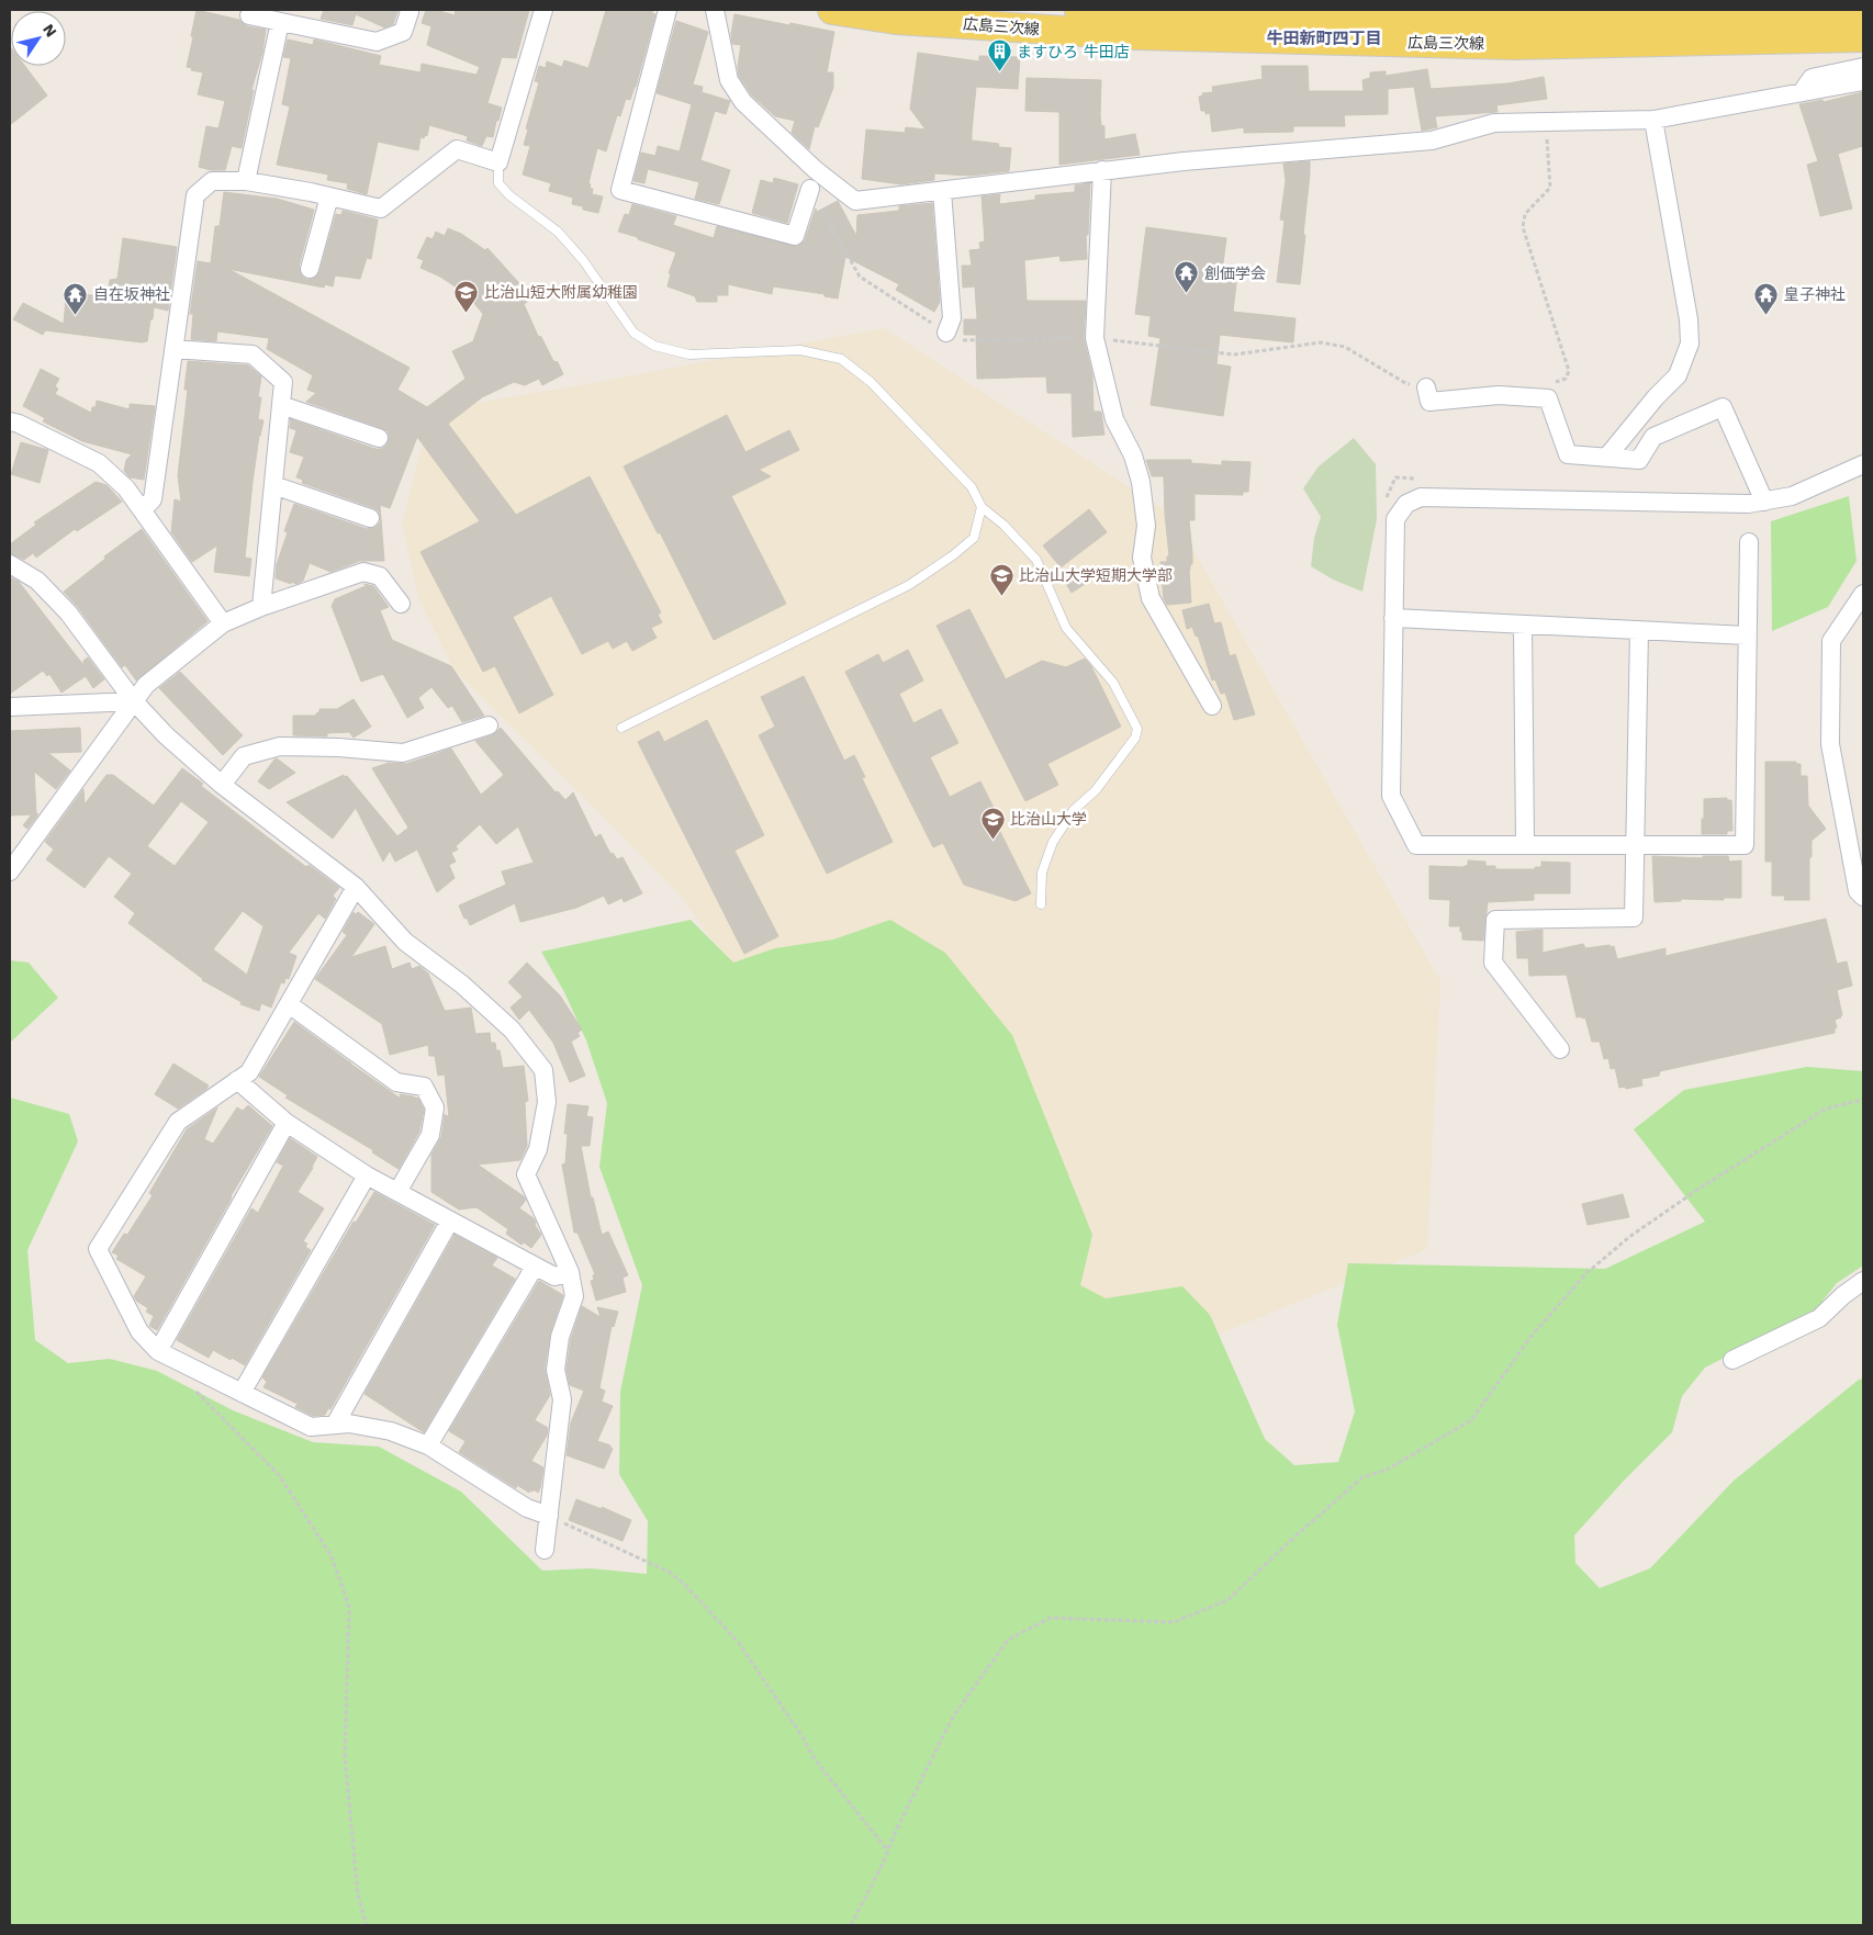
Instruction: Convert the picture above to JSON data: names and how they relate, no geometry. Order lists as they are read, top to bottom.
{
  "streets": {
    "main road": ["広島三次線"]
  },
  "districts": ["牛田新町四丁目"],
  "places": {
    "building": ["ますひろ 牛田店"],
    "temple": ["創価学会", "自在坂神社", "皇子神社"],
    "school or university": ["比治山短大附属幼稚園", "比治山大学短期大学部", "比治山大学"]
  },
  "north": "top right"
}
